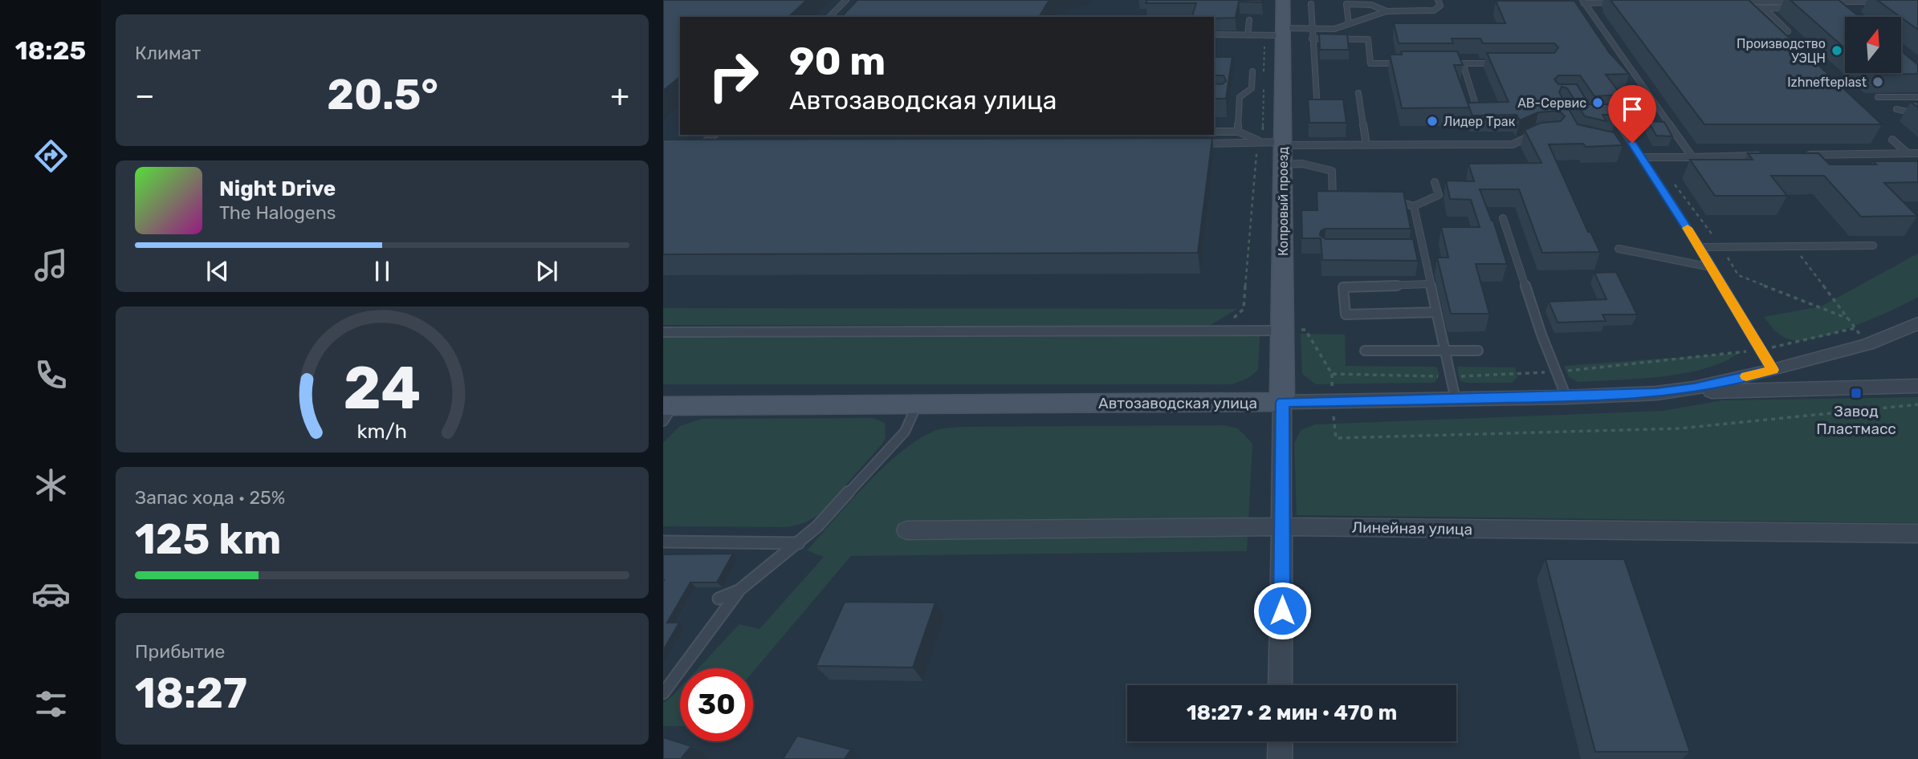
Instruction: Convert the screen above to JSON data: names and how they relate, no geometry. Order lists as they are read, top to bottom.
{
  "streets": {
    "main road": ["Копровый проезд", "Автозаводская улица"],
    "street": ["Линейная улица"]
  },
  "crossings": [
    ["Копровый проезд", "Автозаводская улица"]
  ],
  "places": {
    "other": [
      "Производство УЭЦН",
      "Izhnefteplast",
      "АВ-Сервис",
      "Лидер Трак"
    ],
    "transit": ["Завод Пластмасс"]
  },
  "north": "top",
  "page": {
    "tabs": "18:25",
    "tile": [
      "Климат",
      ["Запас хода · 25%", "125 km"],
      ["Прибытие", "18:27"]
    ],
    "turn": ["90 m", "Автозаводская улица"],
    "heat": ["−", "20.5°", "+"],
    "song": ["Night Drive", "The Halogens"],
    "limit": "30",
    "trip": "18:27 · 2 мин · 470 m",
    "gauge": ["24", "km/h"]
  }
}
